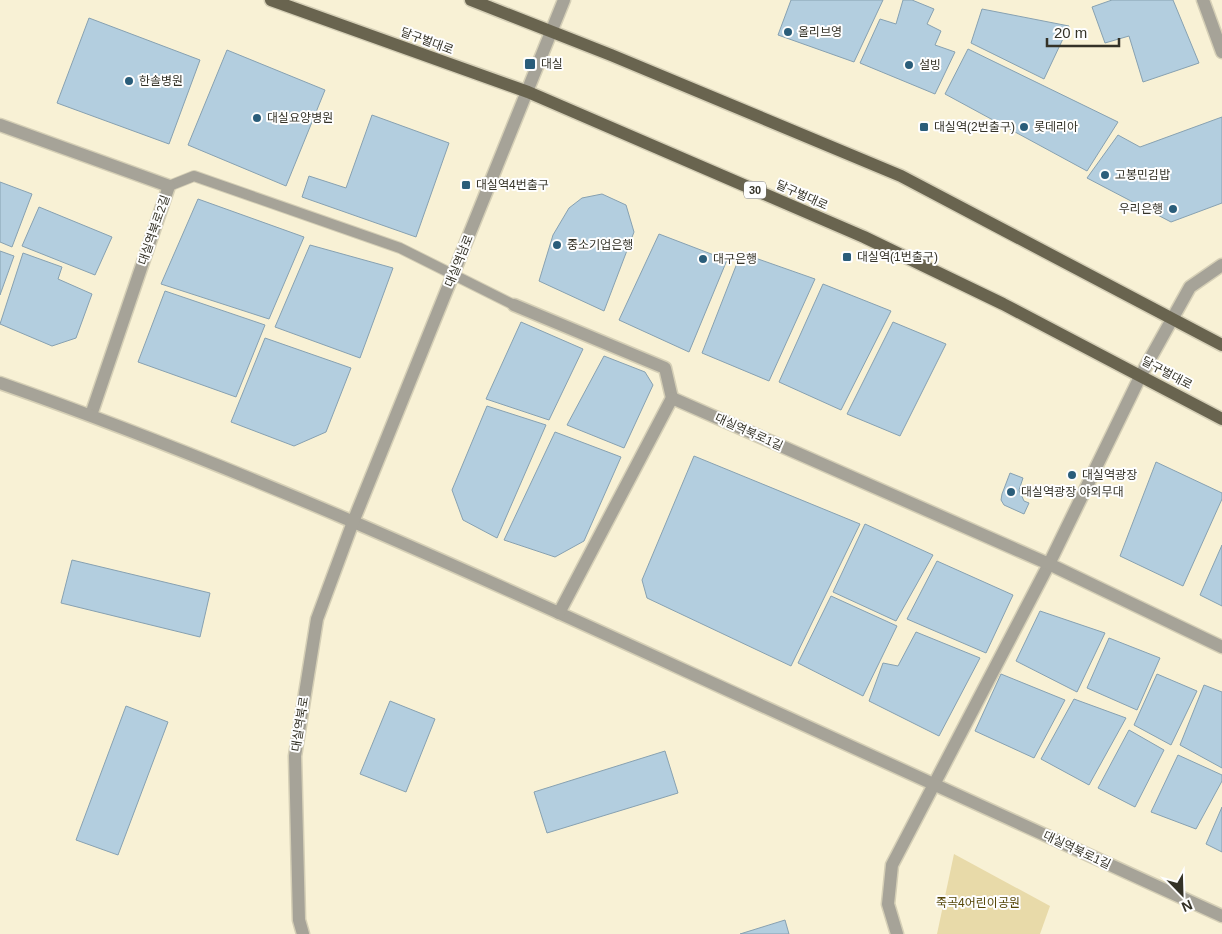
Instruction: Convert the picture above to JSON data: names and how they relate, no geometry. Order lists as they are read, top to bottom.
{
  "streets": {
    "main road": ["달구벌대로", "30"],
    "street": [
      "대실역북로2길",
      "대실역남로",
      "대실역북로1길",
      "대실역북로"
    ]
  },
  "crossings": [
    ["달구벌대로", "대실역남로"],
    ["대실역남로", "대실역북로1길"],
    ["대실역남로", "대실역북로"],
    ["대실역북로1길", "대실역북로"]
  ],
  "parks": ["죽곡4어린이공원"],
  "places": {
    "other": [
      "올리브영",
      "설빙",
      "한솔병원",
      "대실요양병원",
      "롯데리아",
      "고봉민김밥",
      "우리은행",
      "중소기업은행",
      "대구은행",
      "대실역광장",
      "대실역광장 야외무대"
    ],
    "transit": [
      "대실",
      "대실역(2번출구)",
      "대실역4번출구",
      "대실역(1번출구)"
    ]
  },
  "scale_bar": "20 m",
  "north": "bottom right"
}
